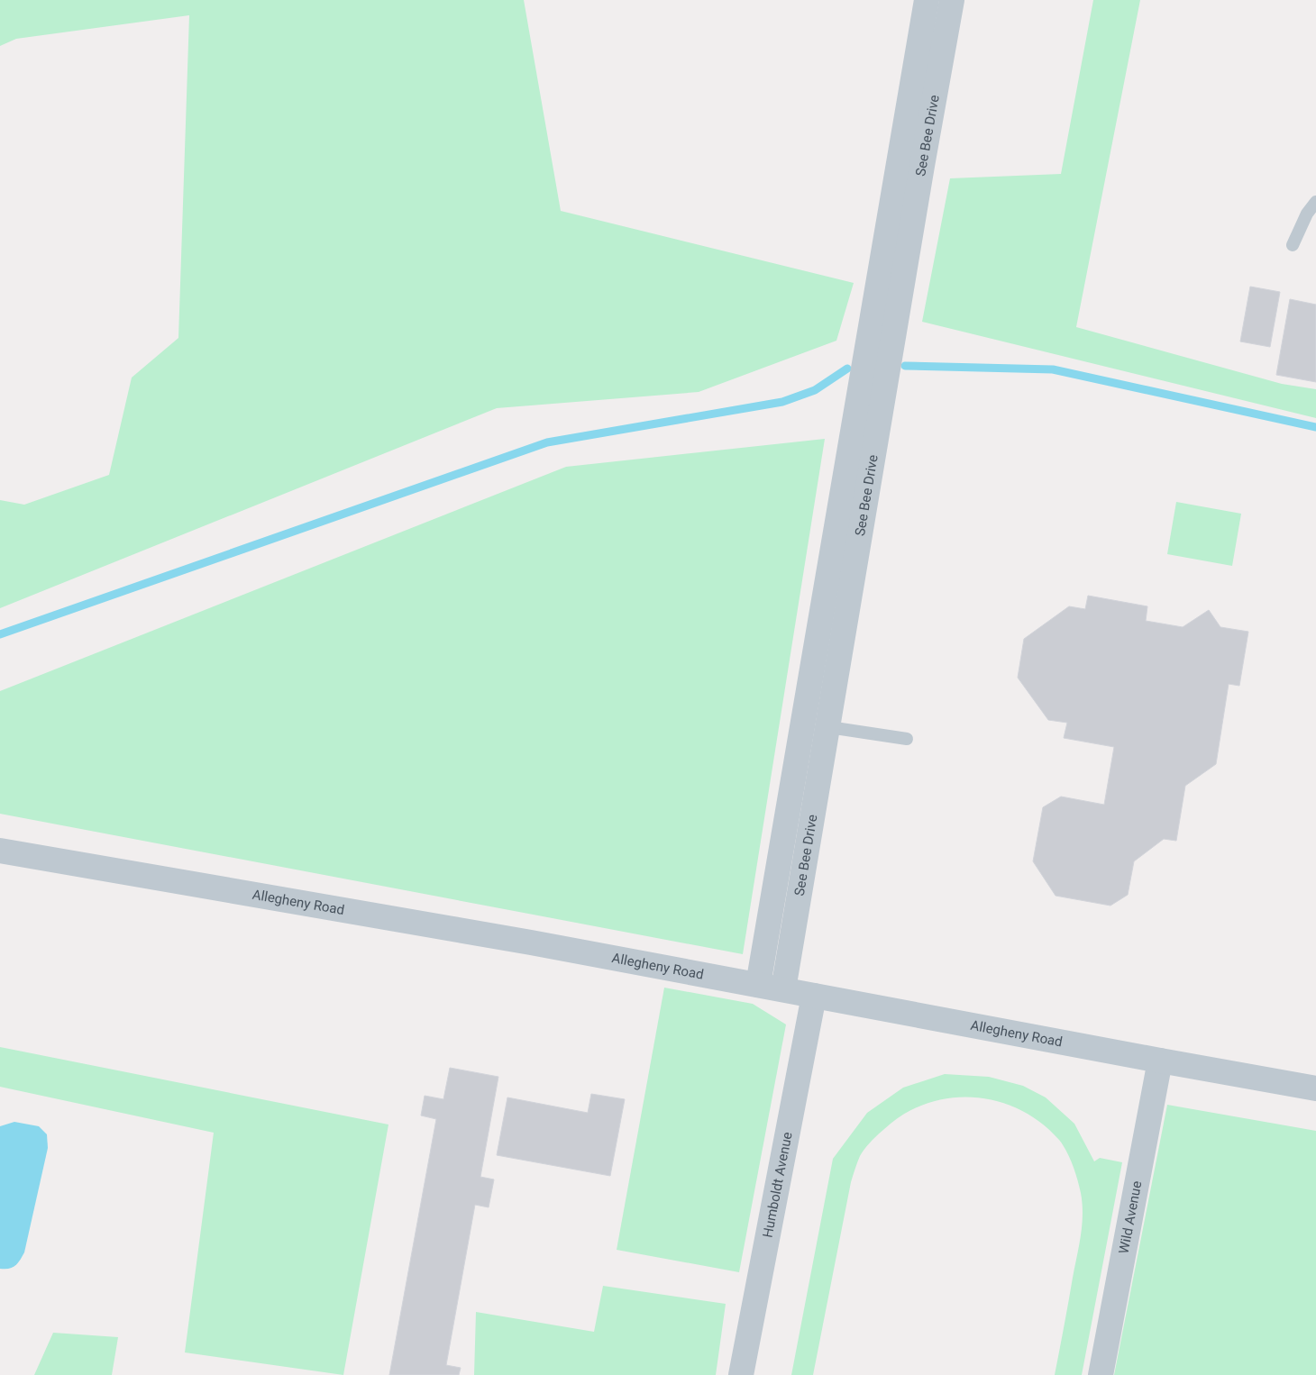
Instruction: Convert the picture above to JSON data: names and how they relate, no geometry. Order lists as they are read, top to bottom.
{
  "streets": {
    "street": [
      "See Bee Drive",
      "Allegheny Road",
      "Humboldt Avenue",
      "Wild Avenue"
    ]
  },
  "crossings": [
    ["See Bee Drive", "Allegheny Road"],
    ["Allegheny Road", "Humboldt Avenue"],
    ["Allegheny Road", "Wild Avenue"]
  ]
}
